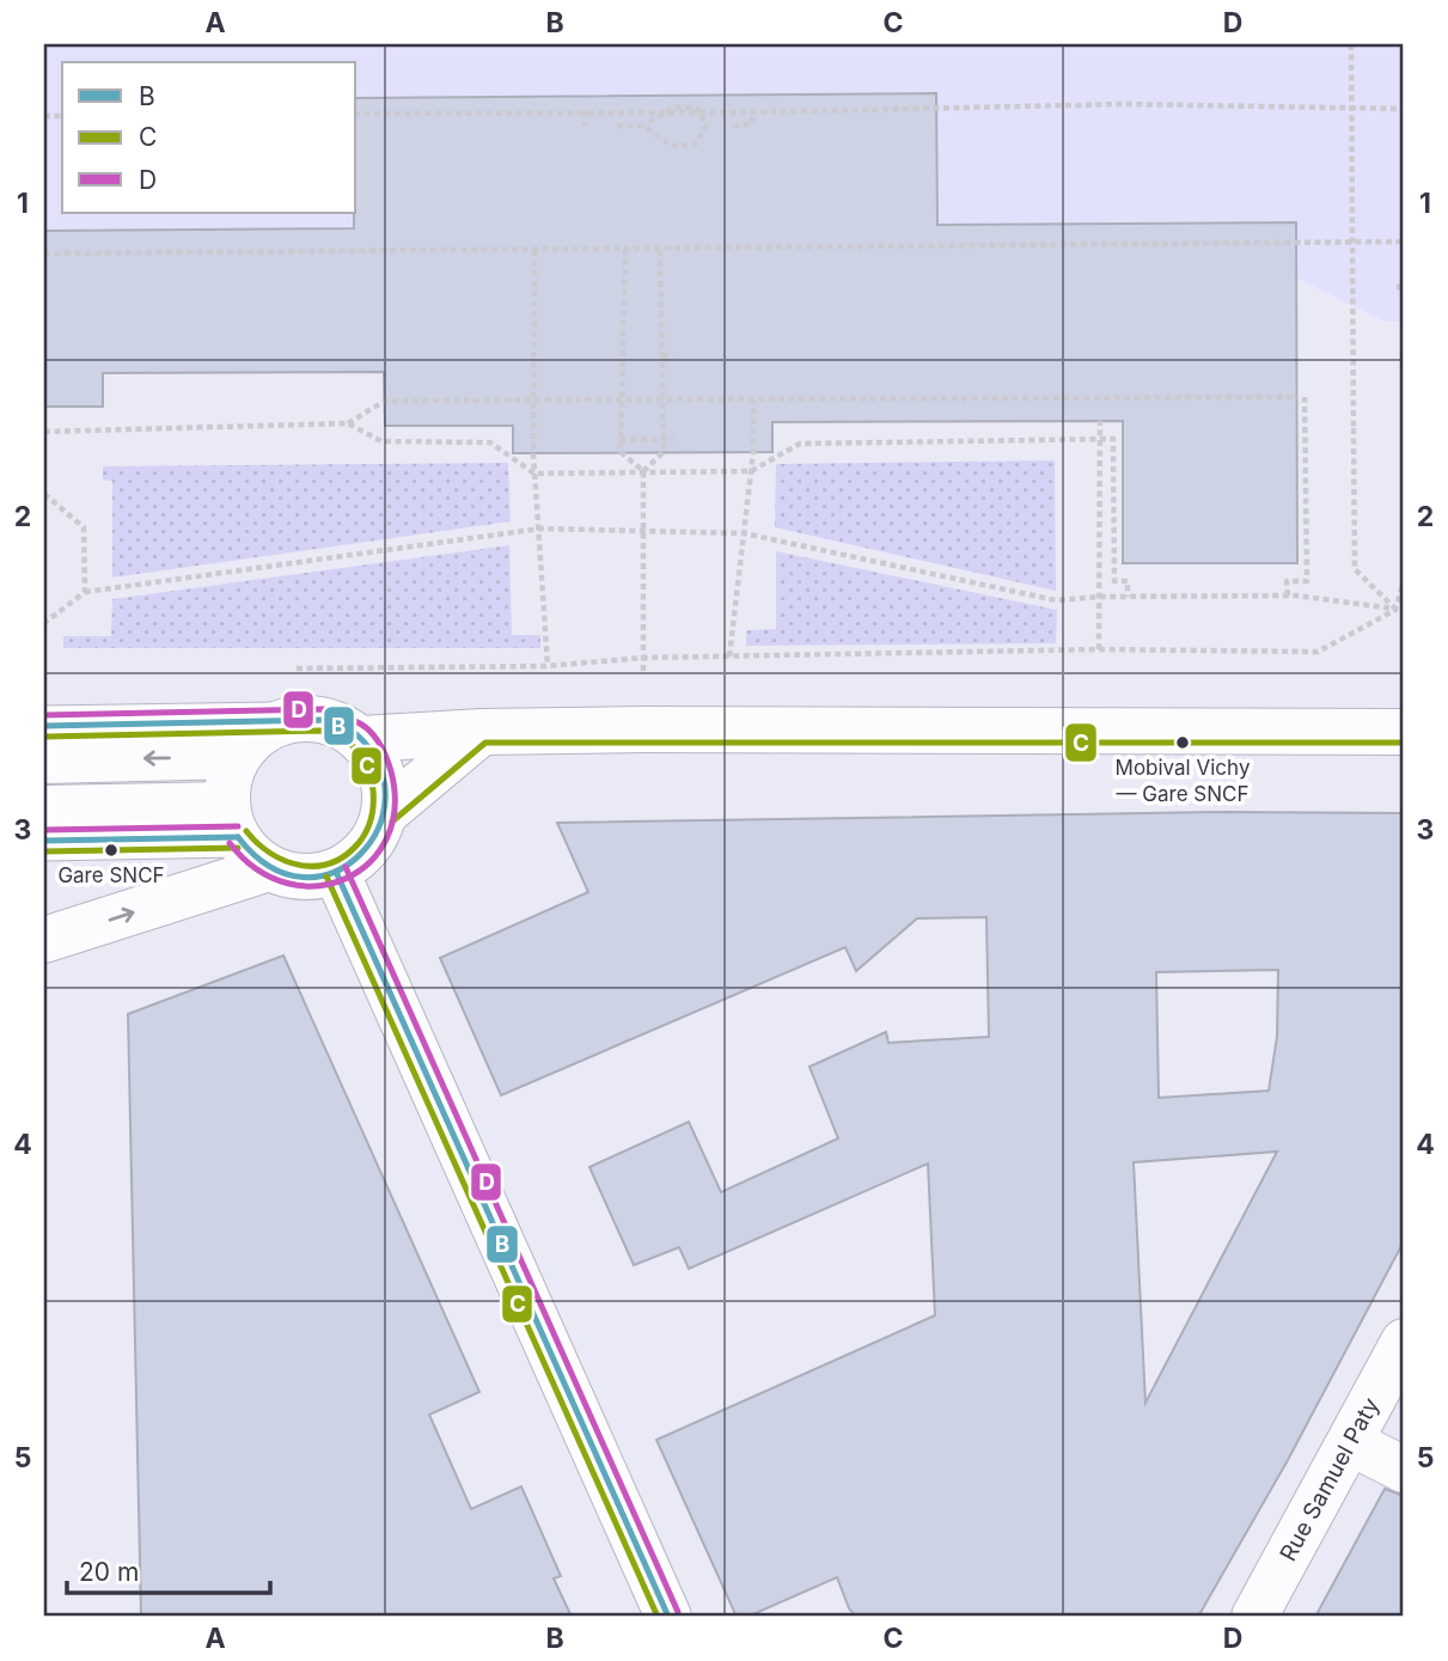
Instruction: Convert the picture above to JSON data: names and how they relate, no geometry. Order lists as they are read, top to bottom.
{
  "streets": {
    "main road": ["Rue Samuel Paty"]
  },
  "places": ["Mobival Vichy — Gare SNCF", "Gare SNCF"],
  "lines": ["transit line D", "transit line B", "transit line C"],
  "legend": ["B", "C", "D"],
  "scale_bar": "20 m",
  "grid": {
    "columns": [
      "A",
      "B",
      "C",
      "D"
    ],
    "rows": [
      "1",
      "2",
      "3",
      "4",
      "5"
    ]
  }
}
